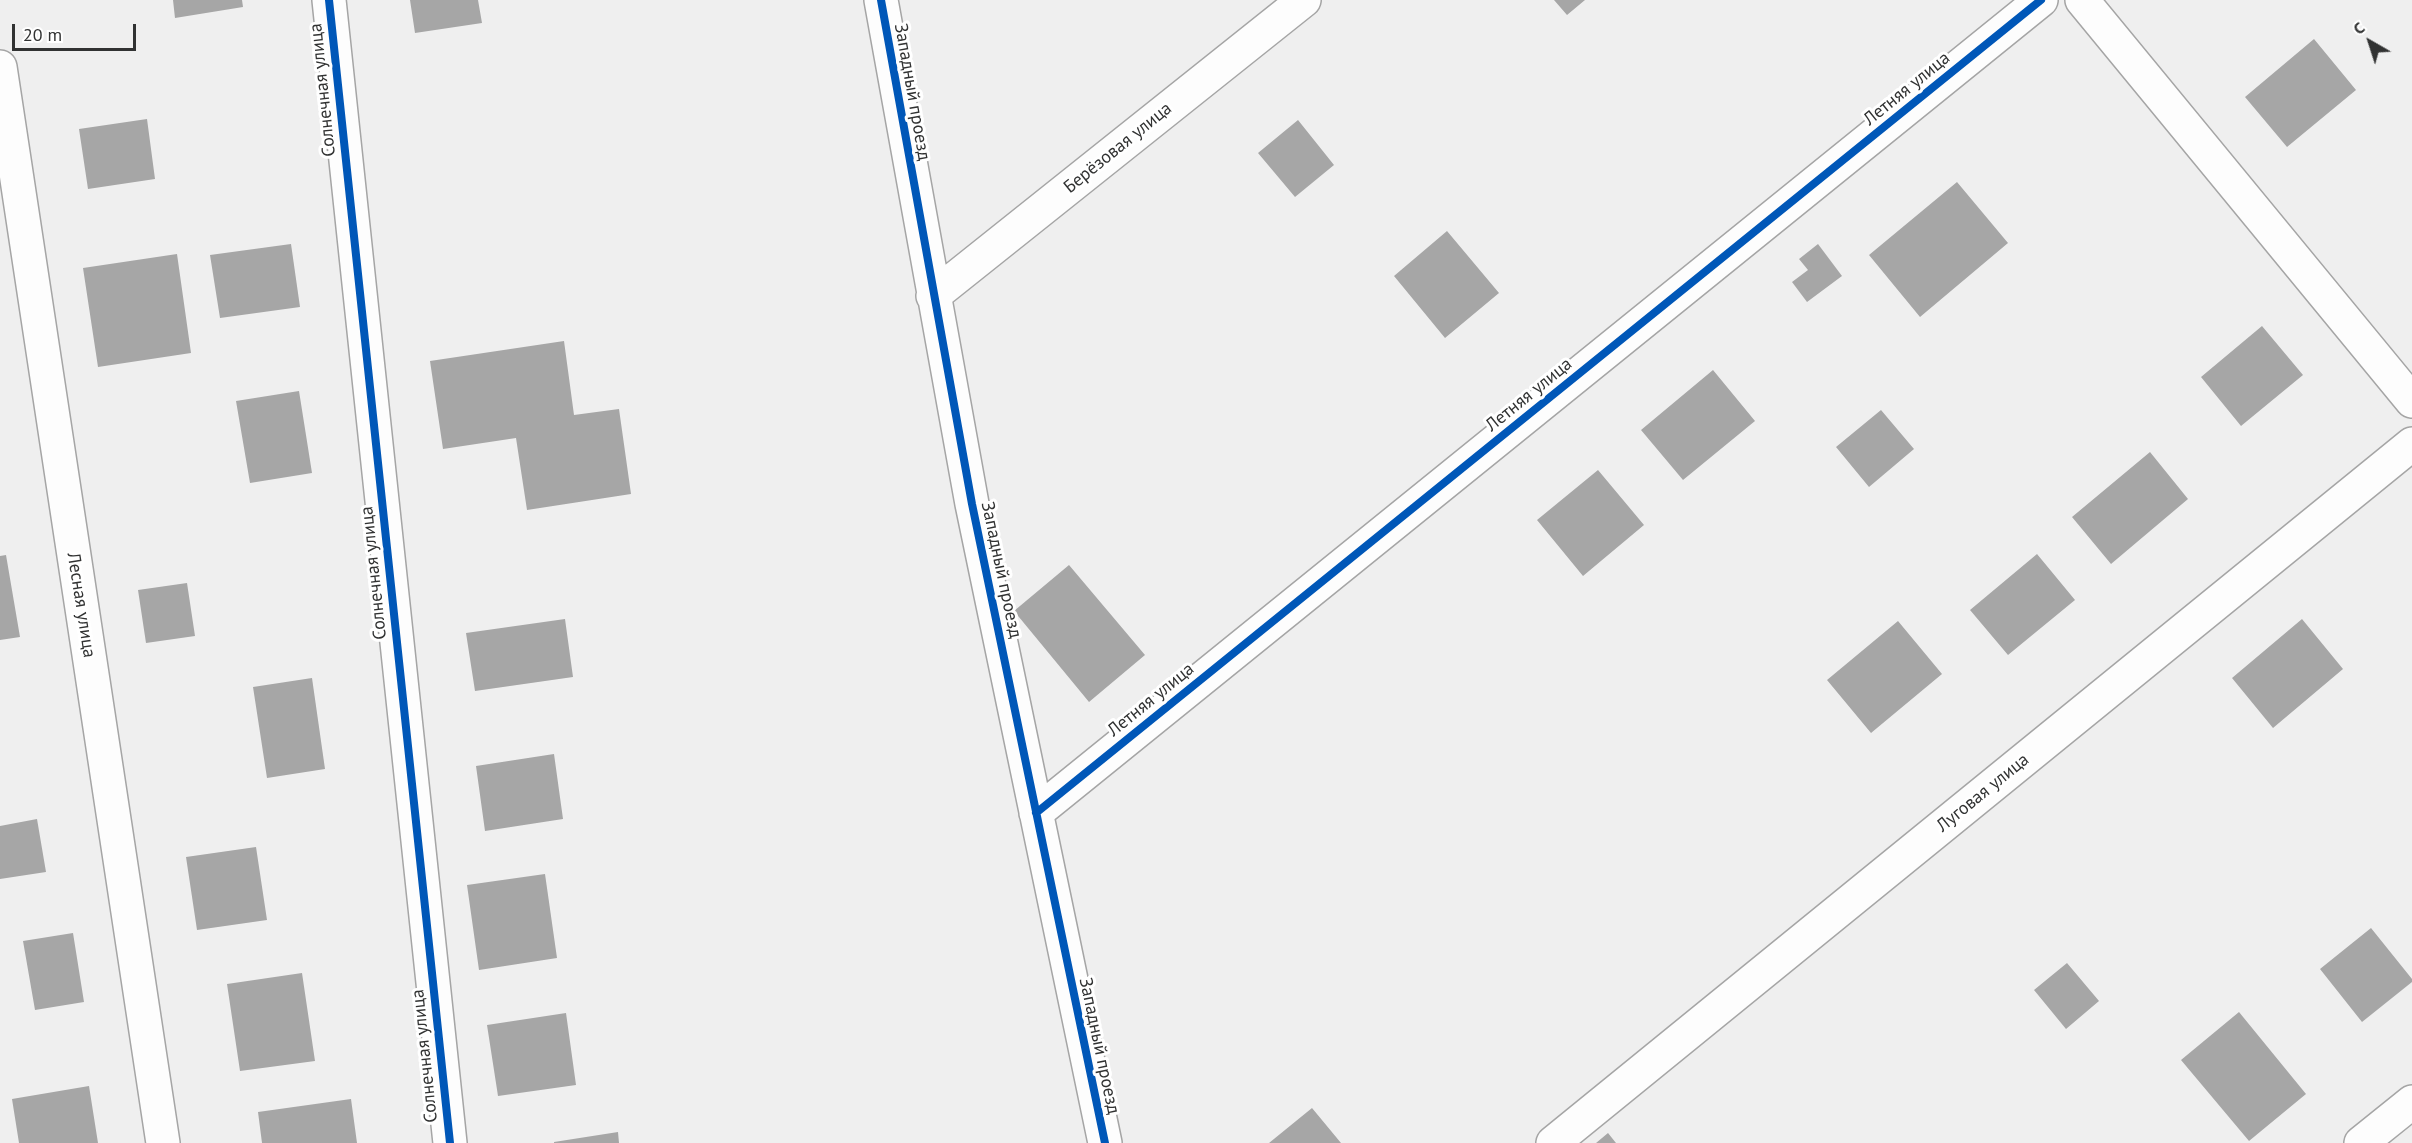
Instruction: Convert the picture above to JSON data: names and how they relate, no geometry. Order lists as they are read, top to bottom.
{
  "streets": {
    "street": [
      "Летняя улица",
      "Солнечная улица",
      "Западный проезд",
      "Берёзовая улица",
      "Лесная улица",
      "Луговая улица"
    ]
  },
  "crossings": [
    ["Летняя улица", "Западный проезд"],
    ["Западный проезд", "Берёзовая улица"]
  ],
  "scale_bar": "20 m",
  "north": "top left"
}
